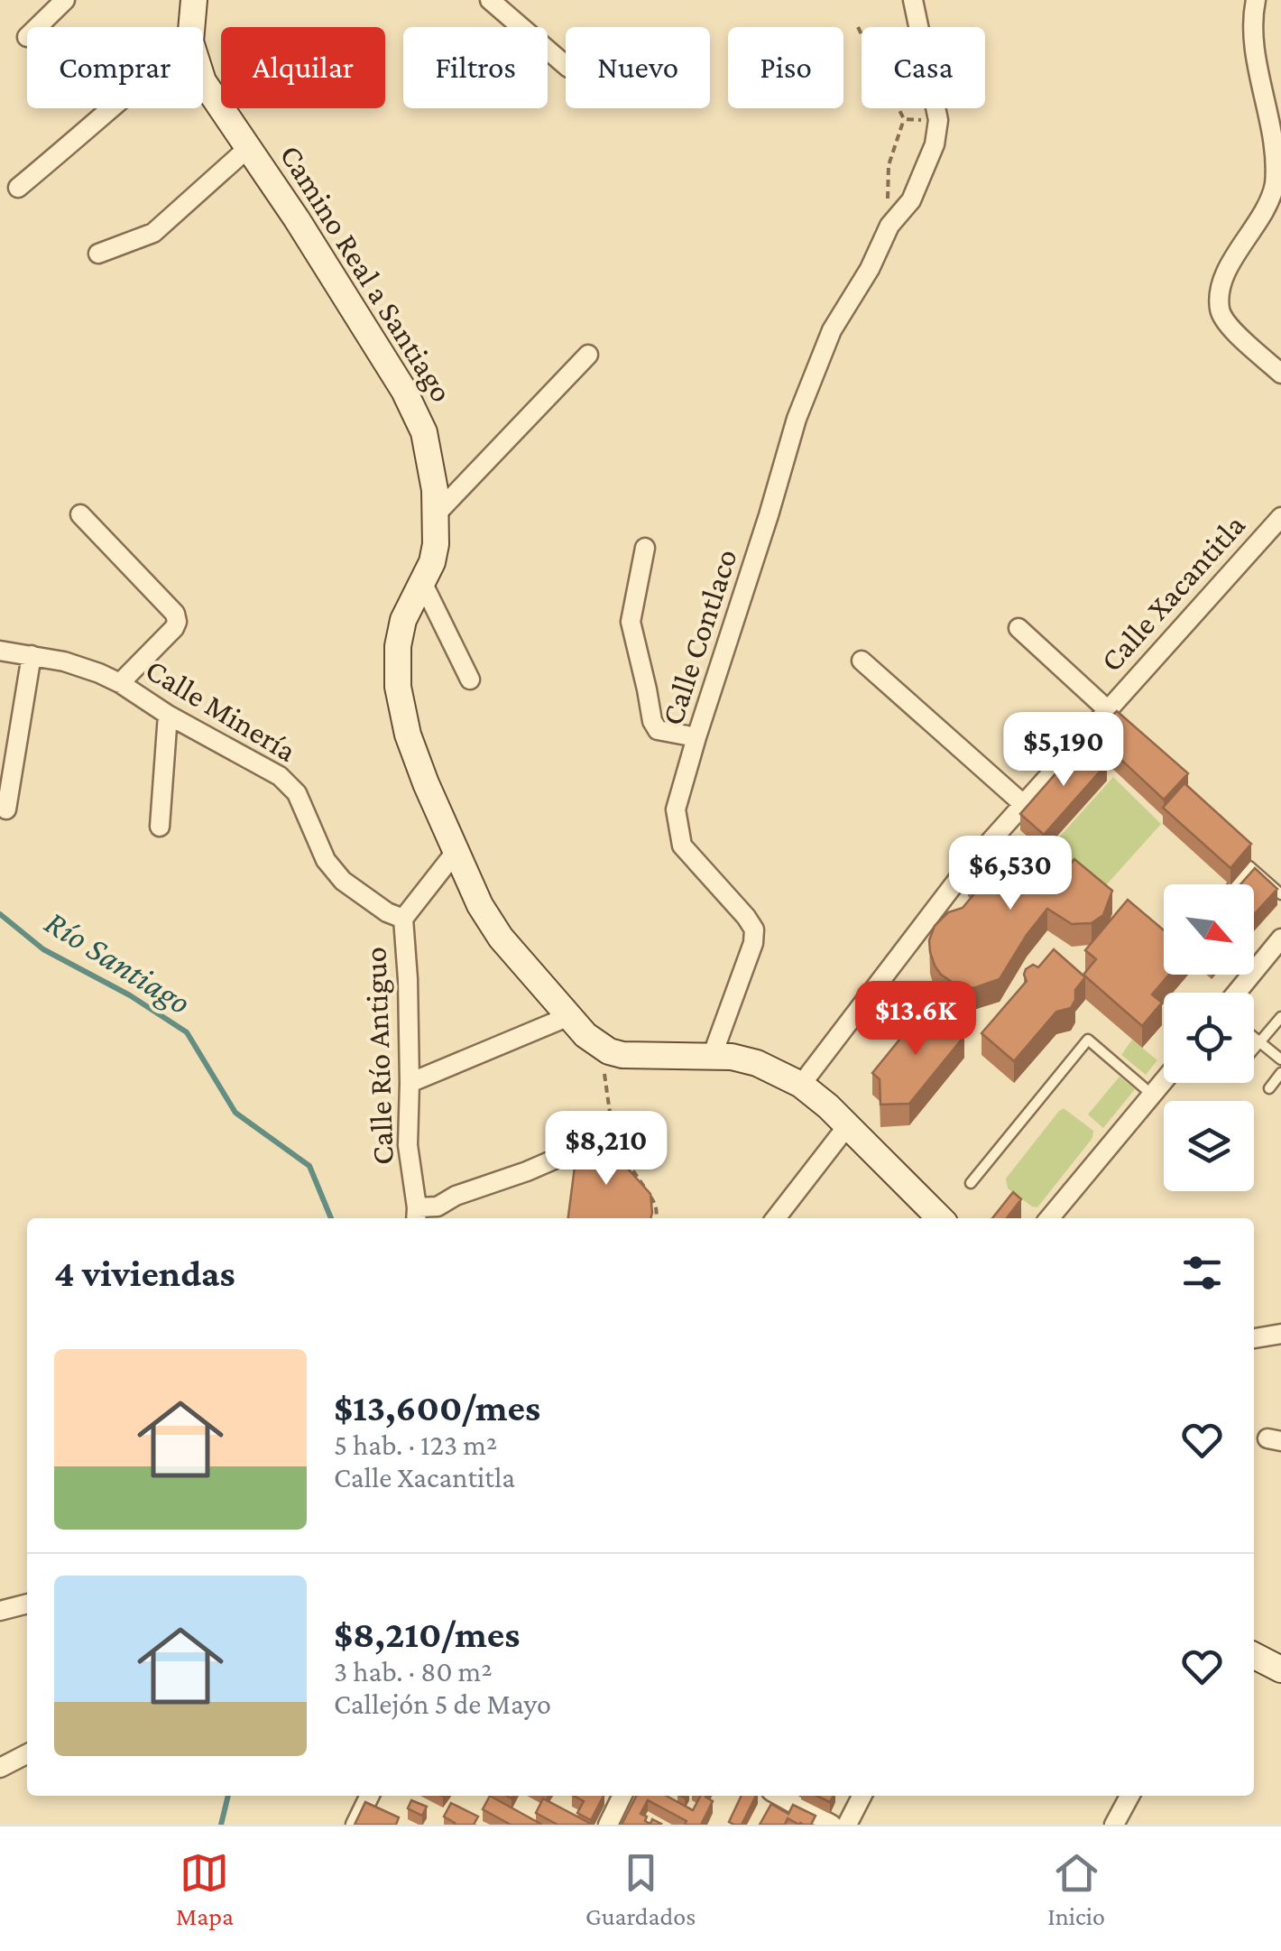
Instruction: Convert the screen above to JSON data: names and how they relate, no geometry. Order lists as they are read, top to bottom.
{
  "streets": {
    "street": [
      "Camino Real a Santiago",
      "Calle Xacantitla",
      "Calle Contlaco",
      "Calle Minería",
      "Calle Río Antiguo"
    ]
  },
  "crossings": [
    ["Camino Real a Santiago", "Calle Xacantitla"],
    ["Camino Real a Santiago", "Calle Contlaco"],
    ["Camino Real a Santiago", "Calle Río Antiguo"],
    ["Calle Minería", "Calle Río Antiguo"]
  ],
  "water": ["Río Santiago"],
  "north": "bottom right",
  "page": {
    "chip": [
      "Comprar",
      "Alquilar",
      "Filtros",
      "Nuevo",
      "Piso",
      "Casa"
    ],
    "price": [
      "$5,190",
      "$6,530",
      "$13.6K",
      "$8,210"
    ],
    "heading": "4 viviendas",
    "list": [
      {
        "name": "$13,600/mes",
        "note": "5 hab. · 123 m² · Calle Xacantitla"
      },
      {
        "name": "$8,210/mes",
        "note": "3 hab. · 80 m² · Callejón 5 de Mayo"
      }
    ],
    "tabs": ["Mapa", "Guardados", "Inicio"]
  }
}
